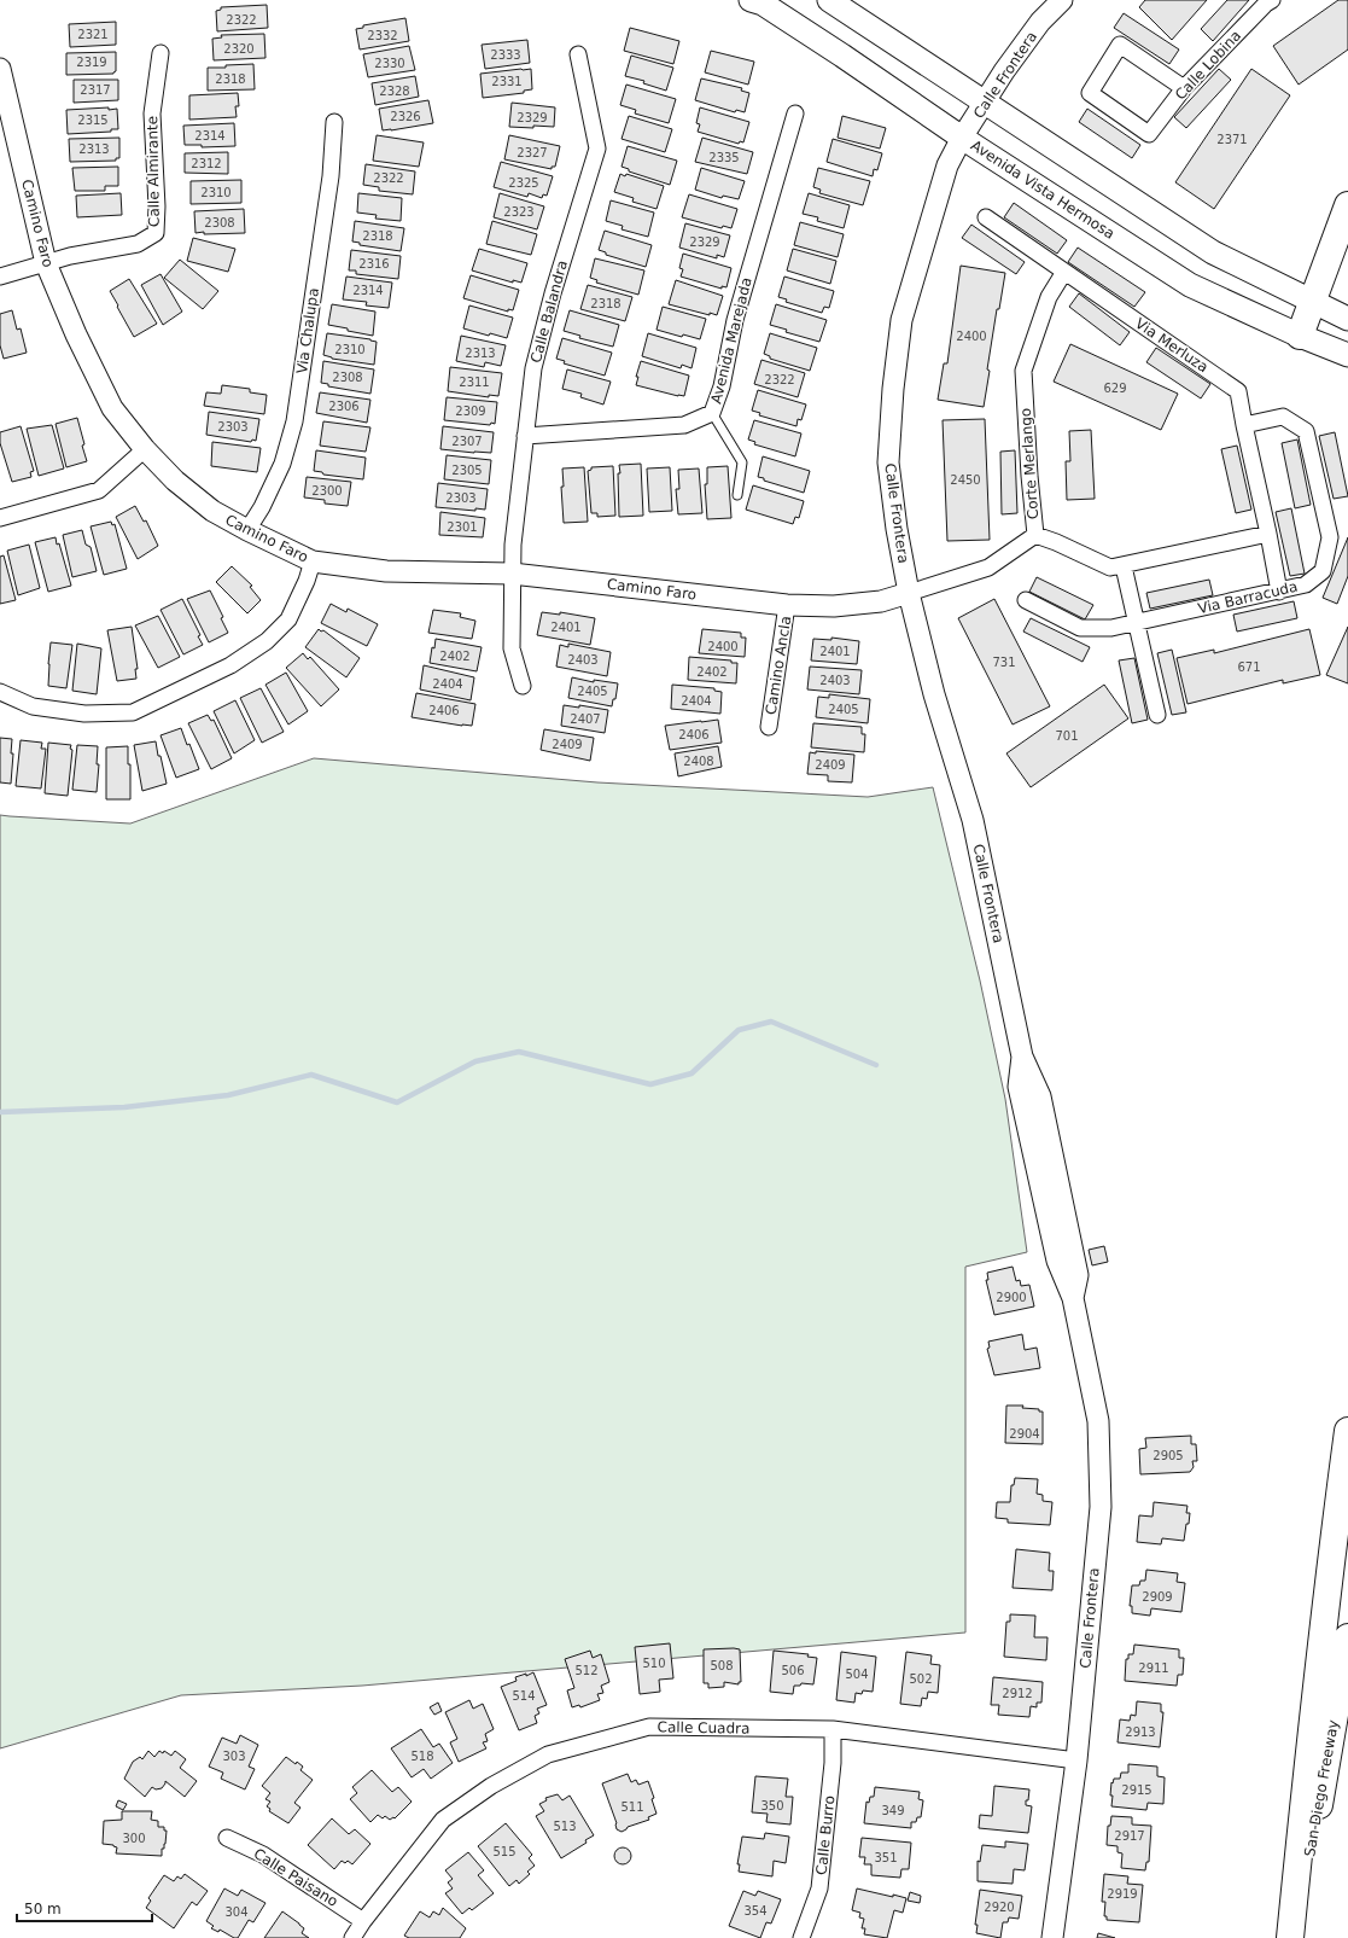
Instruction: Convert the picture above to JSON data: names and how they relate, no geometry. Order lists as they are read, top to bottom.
{
  "streets": {
    "highway": ["San Diego Freeway"],
    "main road": ["Avenida Vista Hermosa"],
    "street": [
      "Calle Lobina",
      "Calle Frontera",
      "Calle Almirante",
      "Camino Faro",
      "Calle Balandra",
      "Via Chalupa",
      "Avenida Marejada",
      "Via Merluza",
      "Corte Merlango",
      "Via Barracuda",
      "Camino Ancla",
      "Calle Cuadra",
      "Calle Burro",
      "Calle Paisano"
    ]
  },
  "crossings": [
    ["Calle Frontera", "Avenida Vista Hermosa"],
    ["Calle Frontera", "Camino Faro"],
    ["Calle Frontera", "Calle Cuadra"],
    ["Calle Almirante", "Camino Faro"],
    ["Camino Faro", "Calle Balandra"],
    ["Camino Faro", "Via Chalupa"],
    ["Camino Faro", "Camino Ancla"],
    ["Calle Balandra", "Avenida Marejada"],
    ["Via Merluza", "Corte Merlango"],
    ["Via Merluza", "Via Barracuda"],
    ["Calle Cuadra", "Calle Burro"],
    ["Calle Cuadra", "Calle Paisano"]
  ],
  "house_numbers": [
    "2322",
    "2321",
    "2332",
    "2320",
    "2333",
    "2319",
    "2330",
    "2318",
    "2331",
    "2317",
    "2328",
    "2326",
    "2329",
    "2315",
    "2314",
    "2371",
    "2313",
    "2327",
    "2335",
    "2312",
    "2322",
    "2325",
    "2310",
    "2323",
    "2308",
    "2318",
    "2329",
    "2316",
    "2314",
    "2318",
    "2400",
    "2310",
    "2313",
    "2308",
    "2322",
    "2311",
    "629",
    "2306",
    "2309",
    "2303",
    "2307",
    "2305",
    "2450",
    "2300",
    "2303",
    "2301",
    "2401",
    "2400",
    "2401",
    "2402",
    "2403",
    "731",
    "671",
    "2402",
    "2403",
    "2404",
    "2405",
    "2404",
    "2405",
    "2406",
    "2407",
    "2406",
    "701",
    "2409",
    "2408",
    "2409",
    "2900",
    "2904",
    "2905",
    "2909",
    "510",
    "508",
    "2911",
    "512",
    "506",
    "504",
    "502",
    "2912",
    "514",
    "2913",
    "303",
    "518",
    "2915",
    "350",
    "511",
    "349",
    "513",
    "2917",
    "300",
    "515",
    "351",
    "2919",
    "2920",
    "354",
    "304"
  ],
  "scale_bar": "50 m"
}
